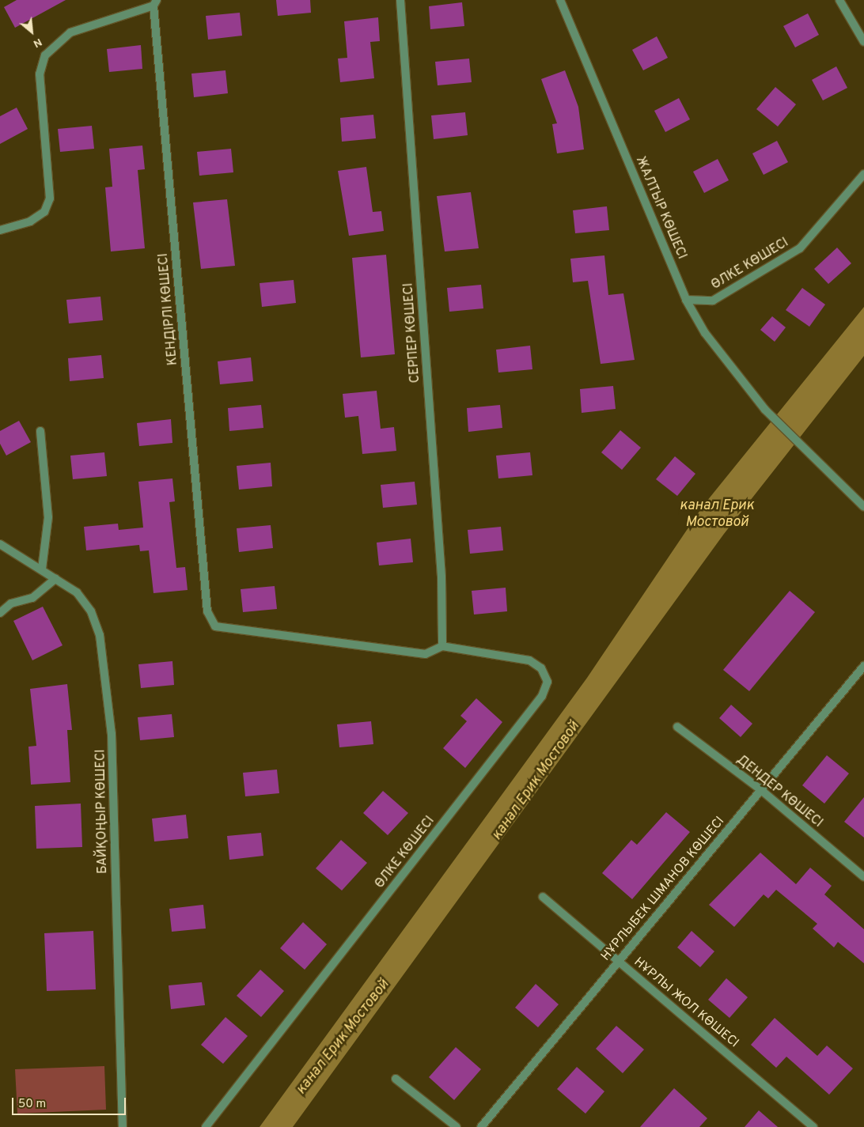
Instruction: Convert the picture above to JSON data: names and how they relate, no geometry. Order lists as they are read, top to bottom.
{
  "streets": {
    "street": [
      "ЖАЛТЫР КӨШЕСІ",
      "ӨЛКЕ КӨШЕСІ",
      "КЕНДІРЛІ КӨШЕСІ",
      "СЕРПЕР КӨШЕСІ",
      "ДЕНДЕР КӨШЕСІ",
      "БАЙҚОҢЫР КӨШЕСI",
      "НҰРЛЫБЕК ШМАНОВ КӨШЕСІ",
      "НҰРЛЫ ЖОЛ КӨШЕСІ"
    ]
  },
  "crossings": [
    ["ЖАЛТЫР КӨШЕСІ", "ӨЛКЕ КӨШЕСІ"],
    ["ӨЛКЕ КӨШЕСІ", "КЕНДІРЛІ КӨШЕСІ"],
    ["ӨЛКЕ КӨШЕСІ", "СЕРПЕР КӨШЕСІ"],
    ["КЕНДІРЛІ КӨШЕСІ", "СЕРПЕР КӨШЕСІ"],
    ["ДЕНДЕР КӨШЕСІ", "НҰРЛЫБЕК ШМАНОВ КӨШЕСІ"],
    ["НҰРЛЫБЕК ШМАНОВ КӨШЕСІ", "НҰРЛЫ ЖОЛ КӨШЕСІ"]
  ],
  "water": ["канал Ерик Мостовой"],
  "scale_bar": "50 m",
  "north": "bottom right"
}
